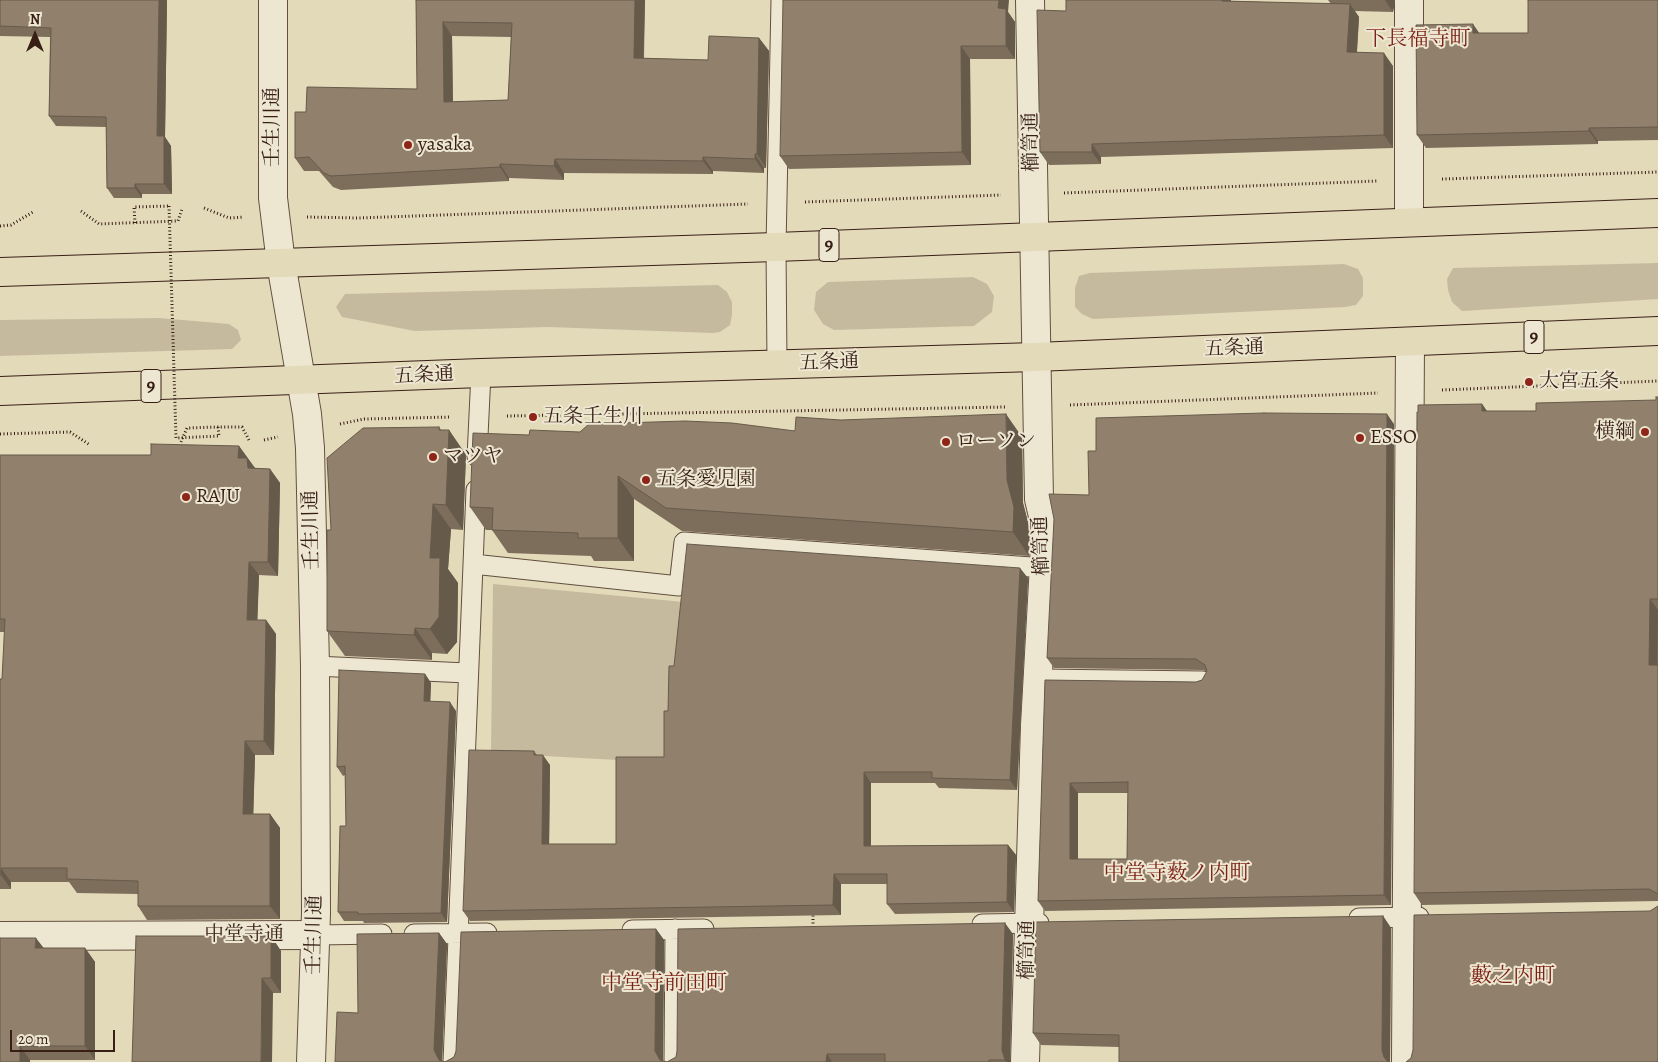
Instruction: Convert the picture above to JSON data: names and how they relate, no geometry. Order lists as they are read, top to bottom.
{
  "streets": {
    "highway": ["9", "五条通"],
    "street": ["壬生川通", "櫛笥通", "中堂寺通"]
  },
  "crossings": [
    ["壬生川通", "9"],
    ["壬生川通", "五条通"],
    ["壬生川通", "中堂寺通"],
    ["櫛笥通", "9"],
    ["櫛笥通", "五条通"]
  ],
  "districts": [
    "下長福寺町",
    "中堂寺薮ノ内町",
    "藪之内町",
    "中堂寺前田町"
  ],
  "places": [
    "yasaka",
    "大宮五条",
    "五条壬生川",
    "横綱",
    "ESSO",
    "ローソン",
    "マツヤ",
    "五条愛児園",
    "RAJU"
  ],
  "scale_bar": "20 m",
  "north": "top"
}
